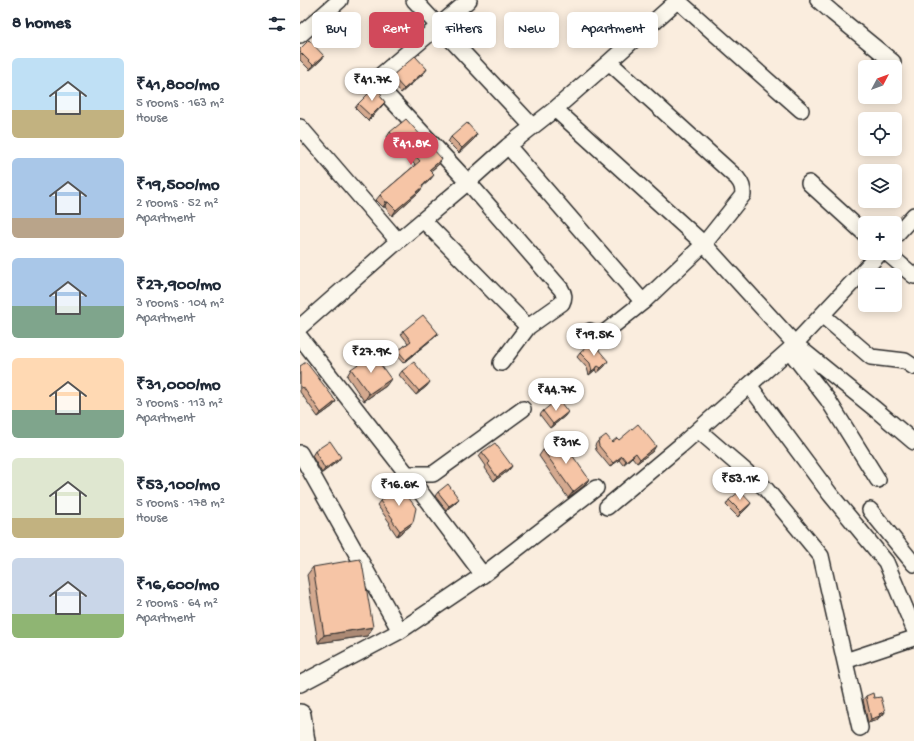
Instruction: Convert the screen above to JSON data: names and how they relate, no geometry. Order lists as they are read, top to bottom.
{
  "north": "top right",
  "page": {
    "heading": "8 homes",
    "chip": [
      "Buy",
      "Rent",
      "Filters",
      "New",
      "Apartment"
    ],
    "list": [
      {
        "name": "₹41,800/mo",
        "note": "5 rooms · 163 m² · House"
      },
      {
        "name": "₹19,500/mo",
        "note": "2 rooms · 52 m² · Apartment"
      },
      {
        "name": "₹27,900/mo",
        "note": "3 rooms · 104 m² · Apartment"
      },
      {
        "name": "₹31,000/mo",
        "note": "3 rooms · 113 m² · Apartment"
      },
      {
        "name": "₹53,100/mo",
        "note": "5 rooms · 178 m² · House"
      },
      {
        "name": "₹16,600/mo",
        "note": "2 rooms · 64 m² · Apartment"
      }
    ],
    "map_buttons": ["+", "−"],
    "price": [
      "₹41.7K",
      "₹41.8K",
      "₹19.5K",
      "₹27.9K",
      "₹44.7K",
      "₹31K",
      "₹53.1K",
      "₹16.6K"
    ]
  }
}
